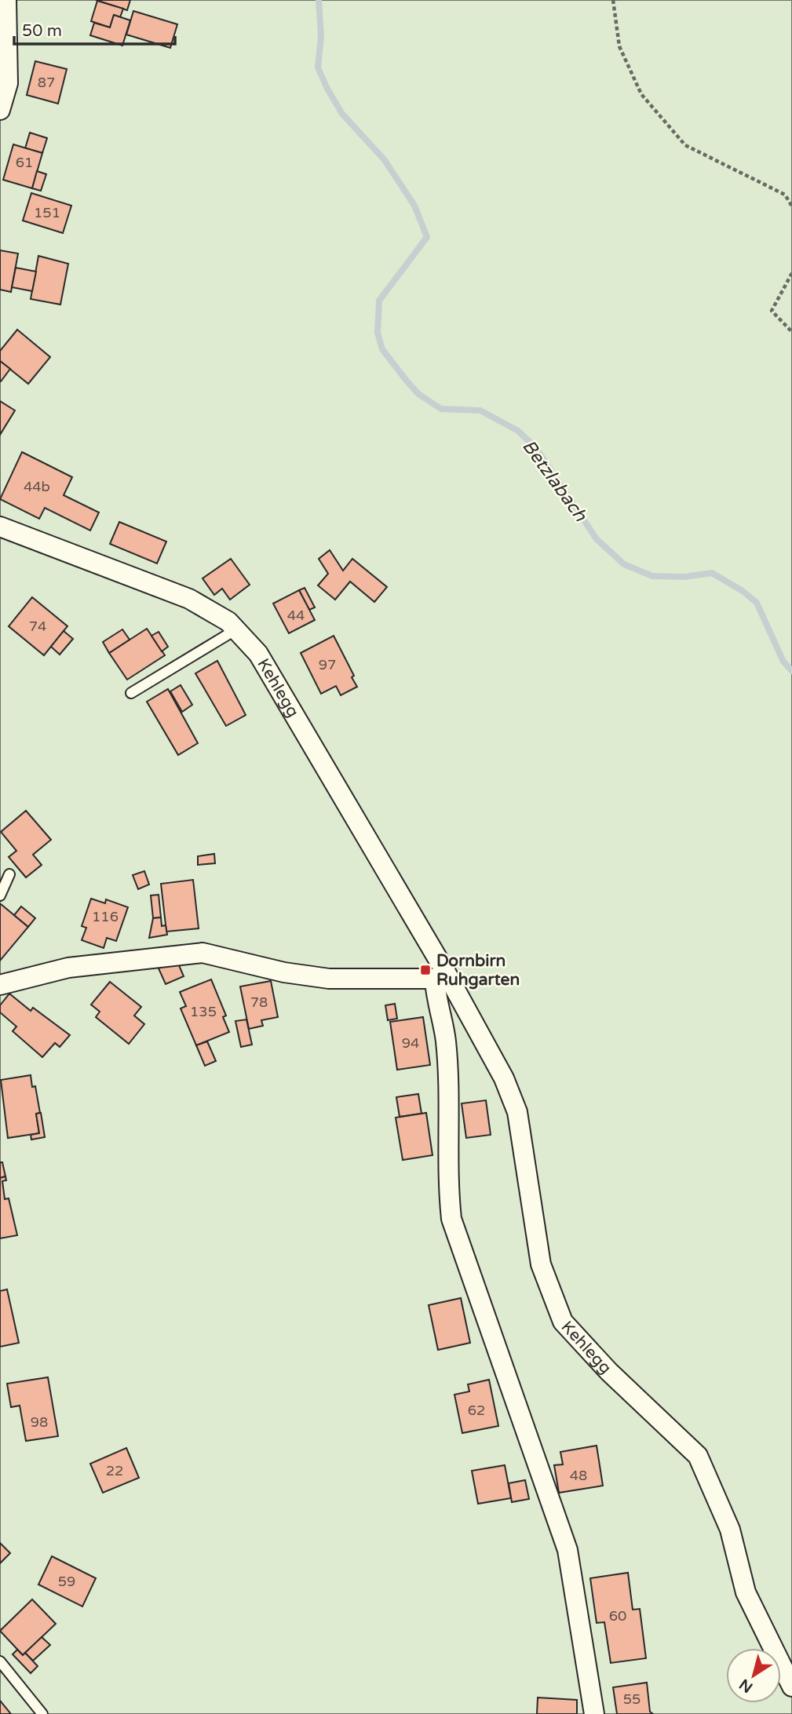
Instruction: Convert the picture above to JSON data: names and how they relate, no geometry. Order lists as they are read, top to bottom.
{
  "streets": {
    "street": ["Kehlegg"]
  },
  "water": ["Betzlabach"],
  "places": {
    "transit": ["Dornbirn Ruhgarten"]
  },
  "house_numbers": [
    "87",
    "61",
    "151",
    "44b",
    "44",
    "74",
    "97",
    "116",
    "78",
    "135",
    "94",
    "62",
    "98",
    "22",
    "48",
    "59",
    "60",
    "55"
  ],
  "scale_bar": "50 m",
  "north": "bottom left"
}
